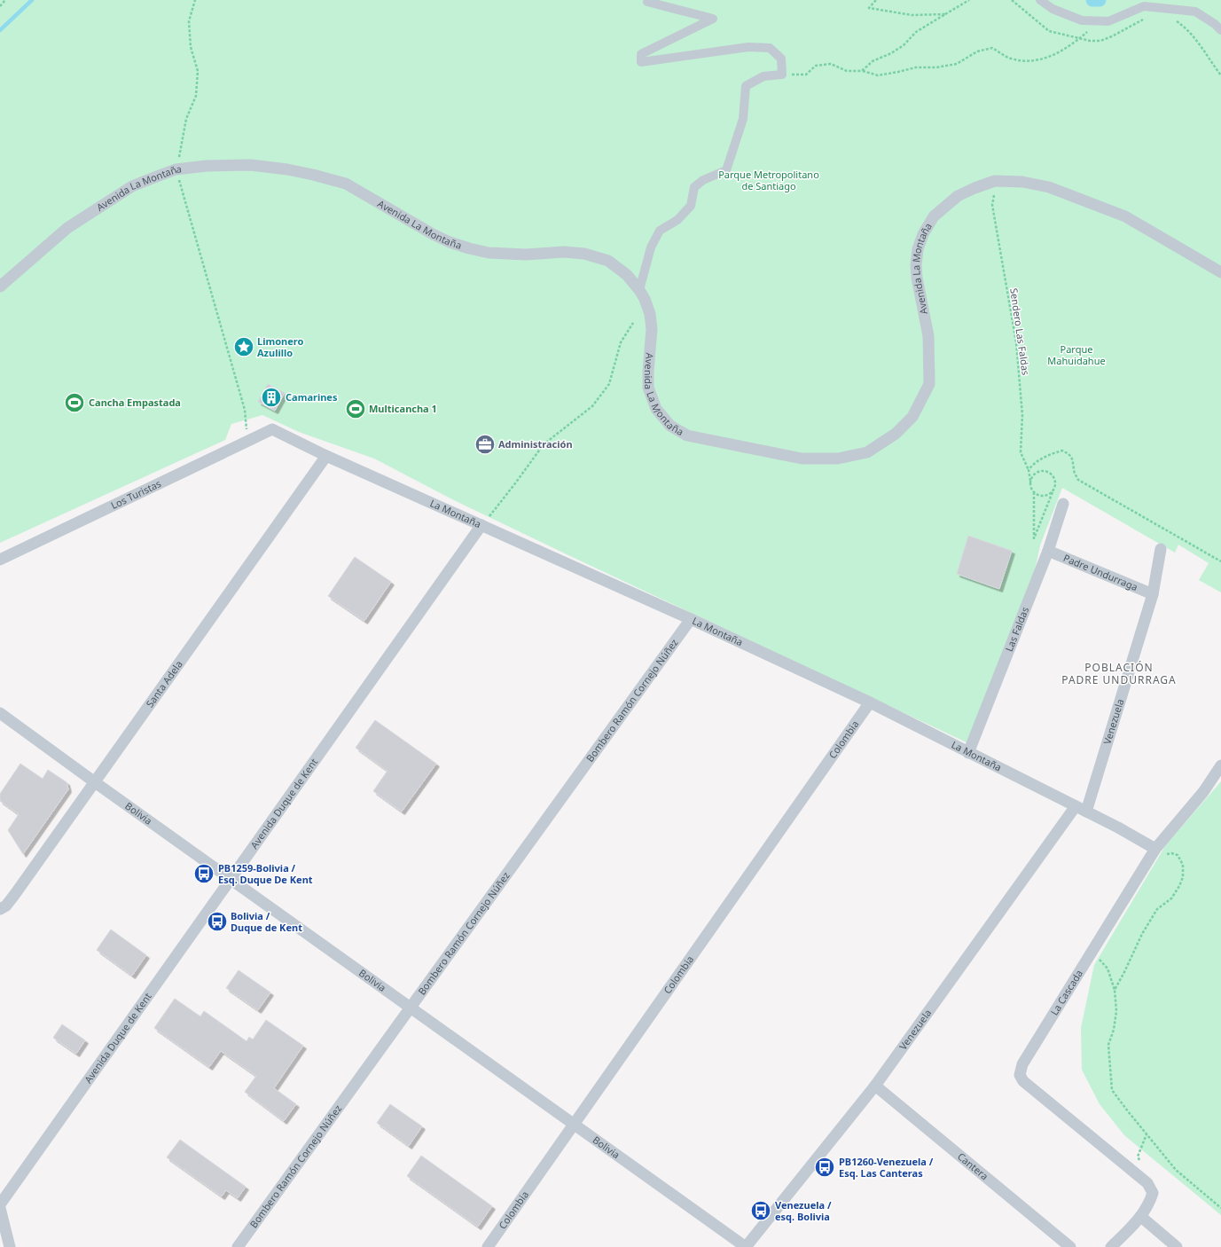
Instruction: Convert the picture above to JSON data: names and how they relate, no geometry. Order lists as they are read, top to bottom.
{
  "streets": {
    "street": [
      "Avenida La Montaña",
      "Los Turistas",
      "La Montaña",
      "Padre Undurraga",
      "Las Faldas",
      "Santa Adela",
      "Bombero Ramón Cornejo Núñez",
      "Venezuela",
      "Colombia",
      "Avenida Duque de Kent",
      "Bolivia",
      "La Cascada",
      "Cantera"
    ],
    "path": ["Sendero Las Faldas"]
  },
  "crossings": [
    ["Los Turistas", "La Montaña"],
    ["La Montaña", "Las Faldas"],
    ["La Montaña", "Santa Adela"],
    ["La Montaña", "Bombero Ramón Cornejo Núñez"],
    ["La Montaña", "Venezuela"],
    ["La Montaña", "Colombia"],
    ["La Montaña", "Avenida Duque de Kent"],
    ["La Montaña", "La Cascada"],
    ["Padre Undurraga", "Las Faldas"],
    ["Padre Undurraga", "Venezuela"],
    ["Santa Adela", "Bolivia"],
    ["Bombero Ramón Cornejo Núñez", "Bolivia"],
    ["Venezuela", "Bolivia"],
    ["Venezuela", "Cantera"],
    ["Colombia", "Bolivia"],
    ["Avenida Duque de Kent", "Bolivia"]
  ],
  "districts": ["POBLACIÓN PADRE UNDURRAGA"],
  "parks": ["Parque Metropolitano de Santiago", "Parque Mahuidahue"],
  "places": {
    "place": ["Limonero Azulillo"],
    "building": ["Camarines"],
    "sports": ["Cancha Empastada", "Multicancha 1"],
    "office": ["Administración"],
    "bus stop": [
      "PB1259-Bolivia / Esq. Duque De Kent",
      "Bolivia / Duque de Kent",
      "PB1260-Venezuela / Esq. Las Canteras",
      "Venezuela / esq. Bolivia"
    ]
  }
}
